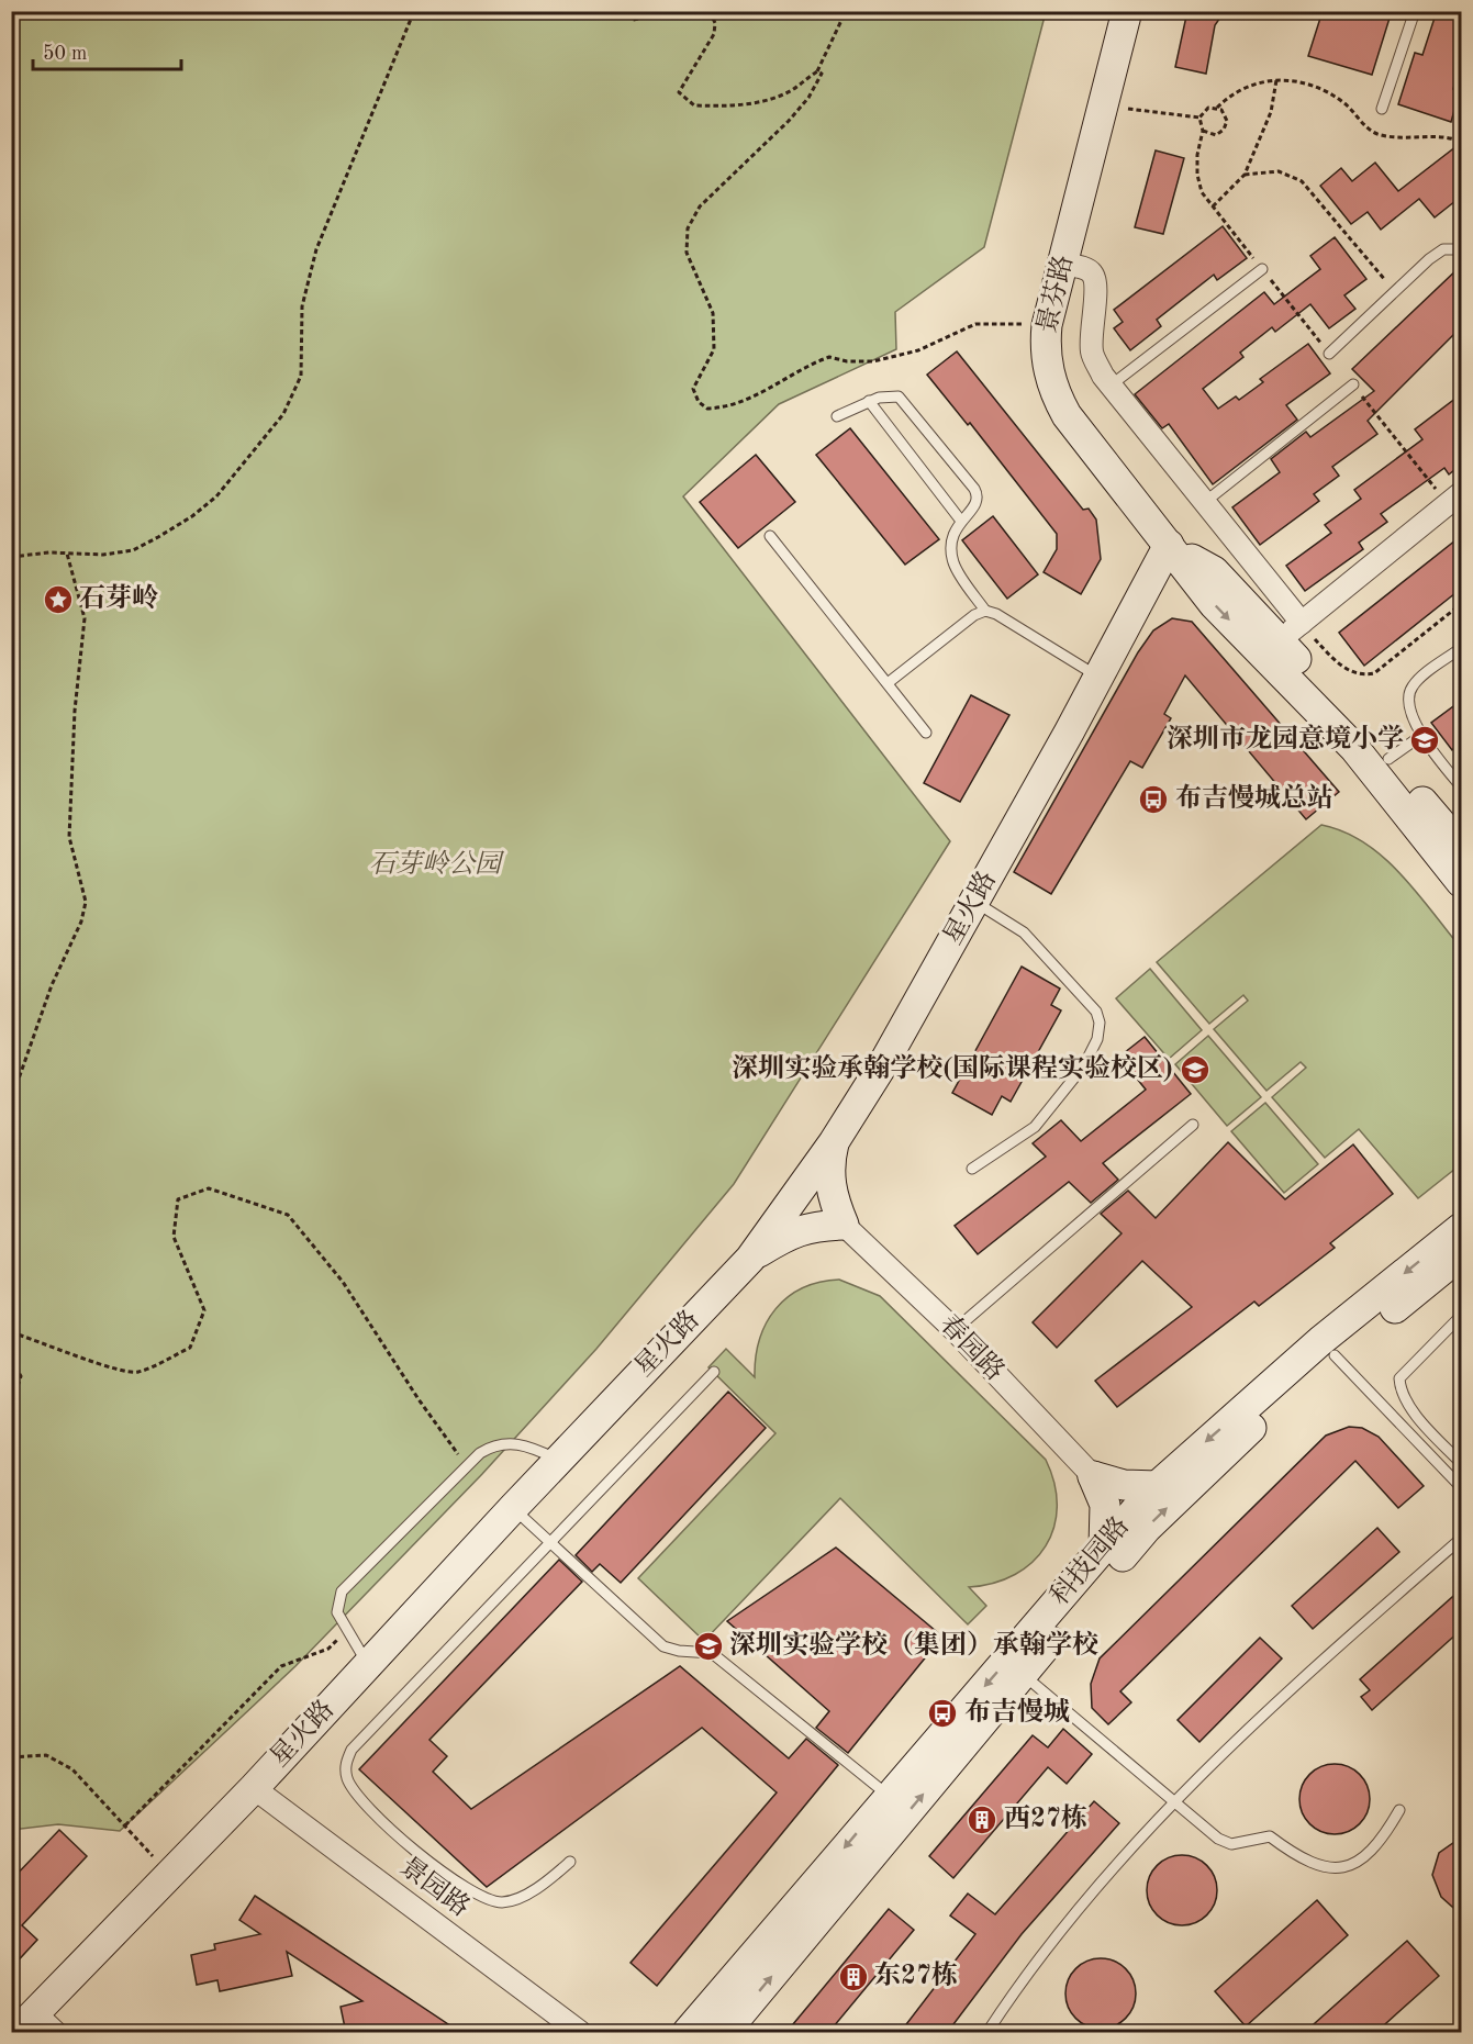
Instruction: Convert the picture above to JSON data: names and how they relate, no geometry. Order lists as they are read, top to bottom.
{
  "streets": {
    "street": [
      "景芬路",
      "星火路",
      "春园路",
      "科技园路",
      "景园路"
    ]
  },
  "crossings": [
    ["景芬路", "星火路"],
    ["星火路", "春园路"],
    ["星火路", "景园路"],
    ["春园路", "科技园路"]
  ],
  "parks": ["石芽岭公园"],
  "places": {
    "place": ["石芽岭"],
    "school or university": ["深圳市龙园意境小学", "深圳实验承翰学校(国际课程实验校区)", "深圳实验学校（集团）承翰学校"],
    "bus stop": ["布吉慢城总站", "布吉慢城"],
    "building": ["西27栋", "东27栋"]
  },
  "scale_bar": "50 m"
}
